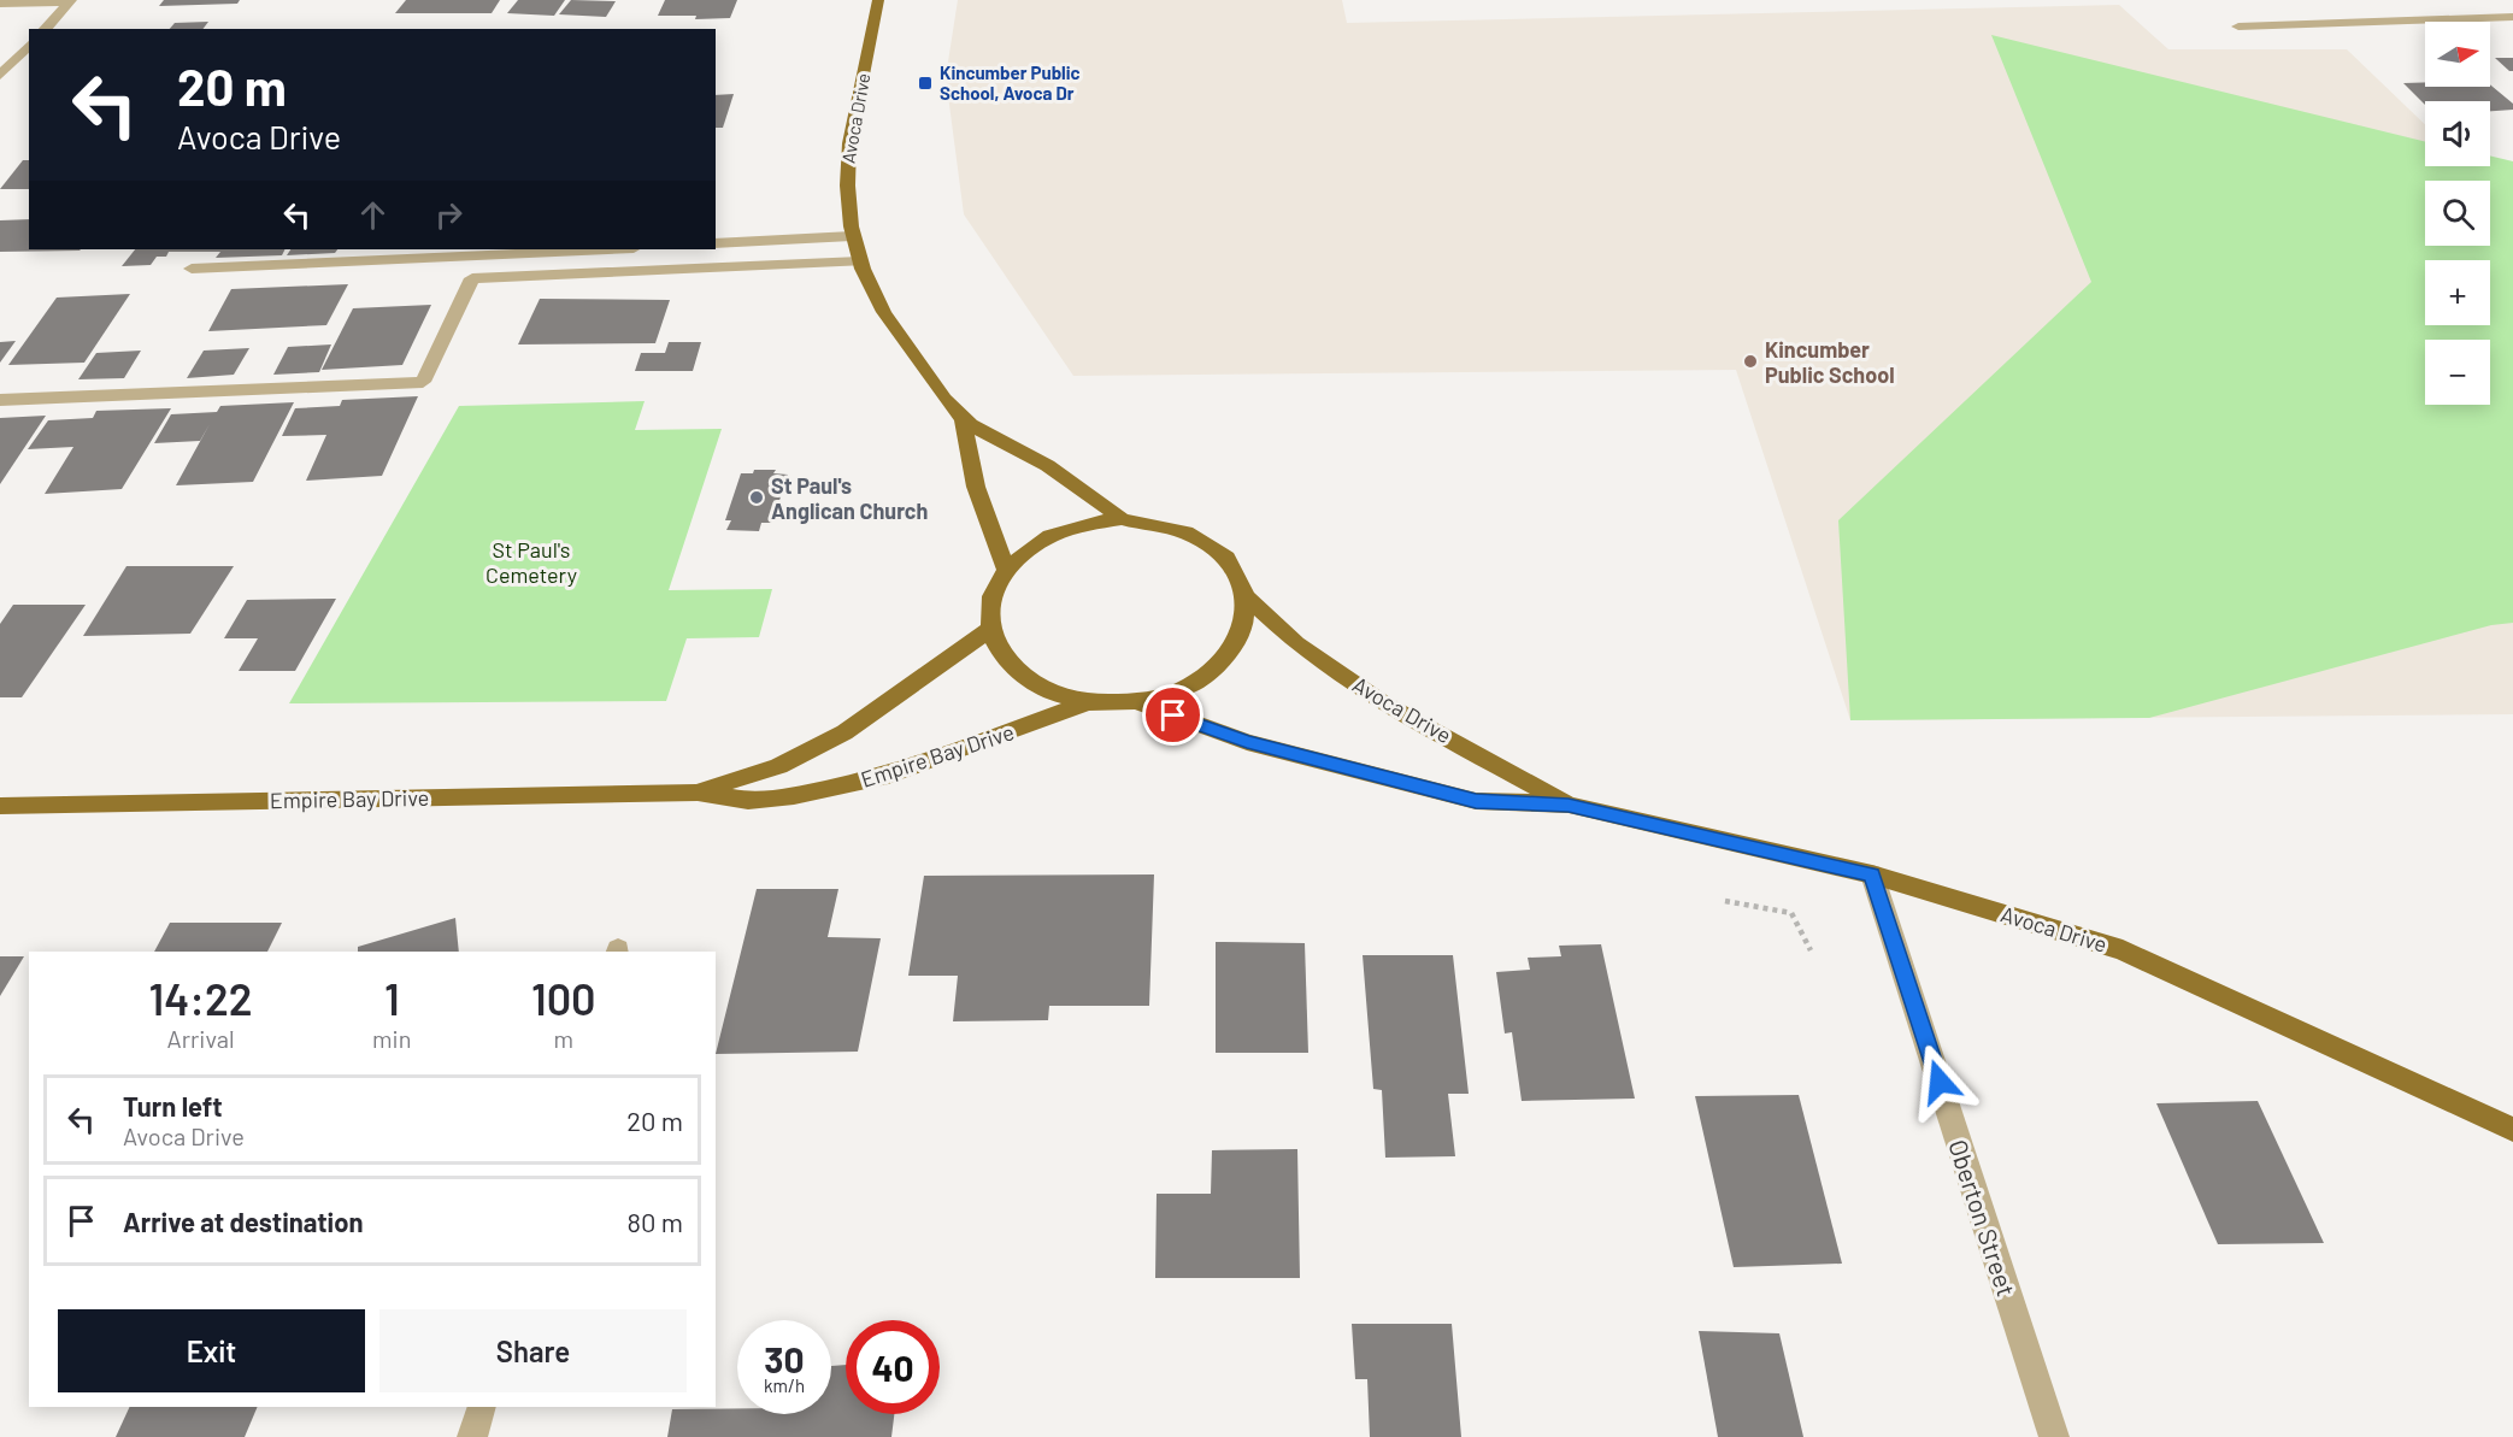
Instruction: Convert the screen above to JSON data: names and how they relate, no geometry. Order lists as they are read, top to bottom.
{
  "streets": {
    "main road": ["Avoca Drive", "Empire Bay Drive"],
    "street": ["Oberton Street"]
  },
  "crossings": [
    ["Avoca Drive", "Empire Bay Drive"],
    ["Avoca Drive", "Oberton Street"]
  ],
  "parks": ["St Paul's Cemetery"],
  "places": {
    "transit": ["Kincumber Public School, Avoca Dr"],
    "other": ["Kincumber Public School", "St Paul's Anglican Church"]
  },
  "north": "right",
  "page": {
    "map_buttons": ["+", "−"],
    "turn": ["20 m", "Avoca Drive"],
    "eta": [
      "14:22",
      "Arrival",
      "1",
      "min",
      "100",
      "m"
    ],
    "list": [
      {
        "name": "Turn left",
        "note": "Avoca Drive",
        "value": "20 m"
      },
      {
        "name": "Arrive at destination",
        "value": "80 m"
      }
    ],
    "buttons": ["Exit", "Share"],
    "speed": "30 km/h",
    "limit": "40"
  }
}
